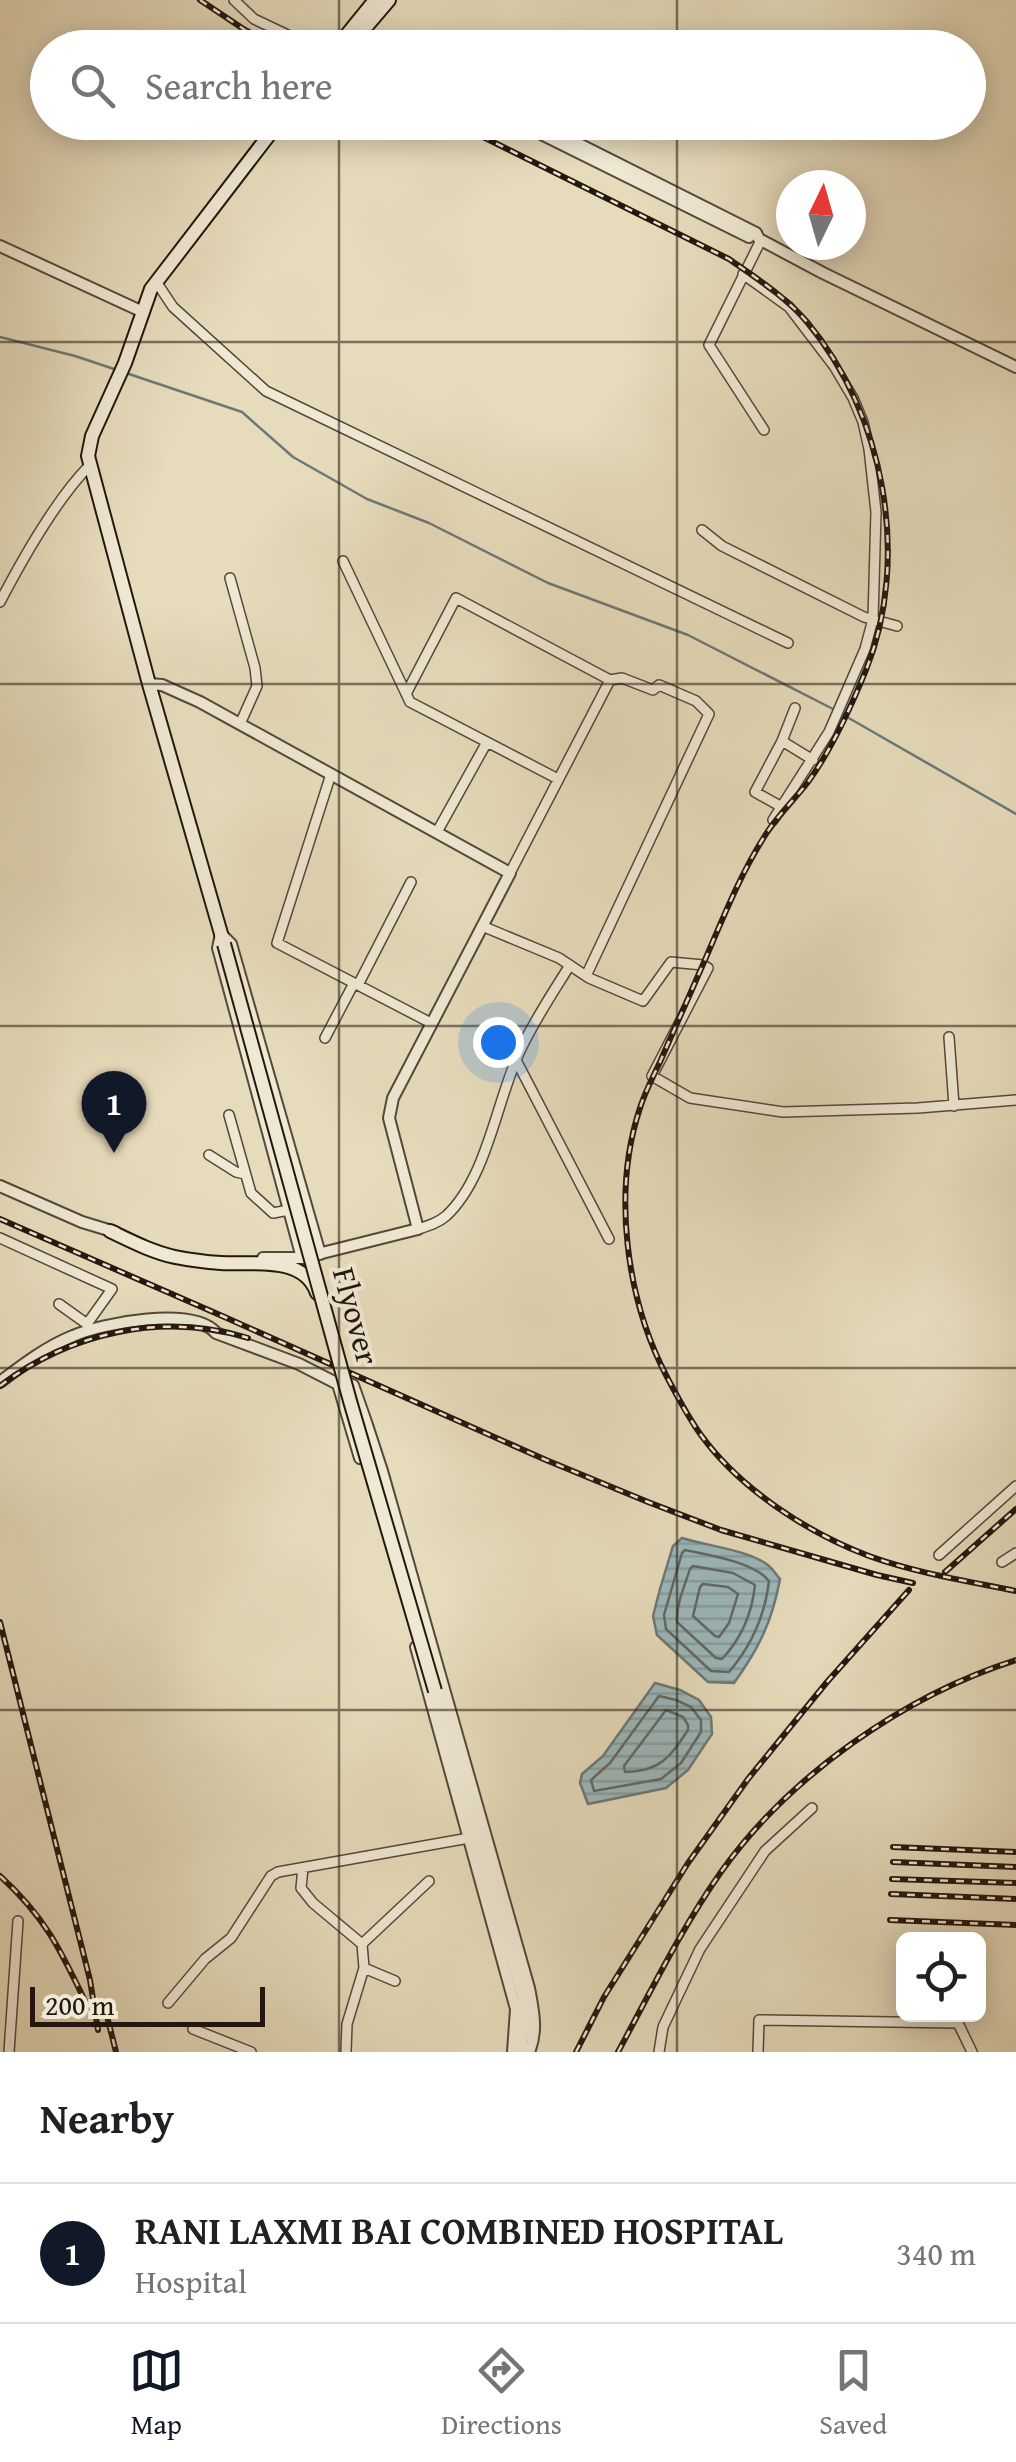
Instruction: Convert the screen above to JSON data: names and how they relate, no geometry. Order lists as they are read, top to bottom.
{
  "streets": {
    "main road": ["Flyover"]
  },
  "scale_bar": "200 m",
  "north": "top",
  "page": {
    "search": "Search here",
    "pins": "1",
    "scale": "200 m",
    "heading": "Nearby",
    "list": [
      {
        "mark": "1",
        "name": "RANI LAXMI BAI COMBINED HOSPITAL",
        "note": "Hospital",
        "value": "340 m"
      }
    ],
    "nav": ["Map", "Directions", "Saved"]
  }
}
